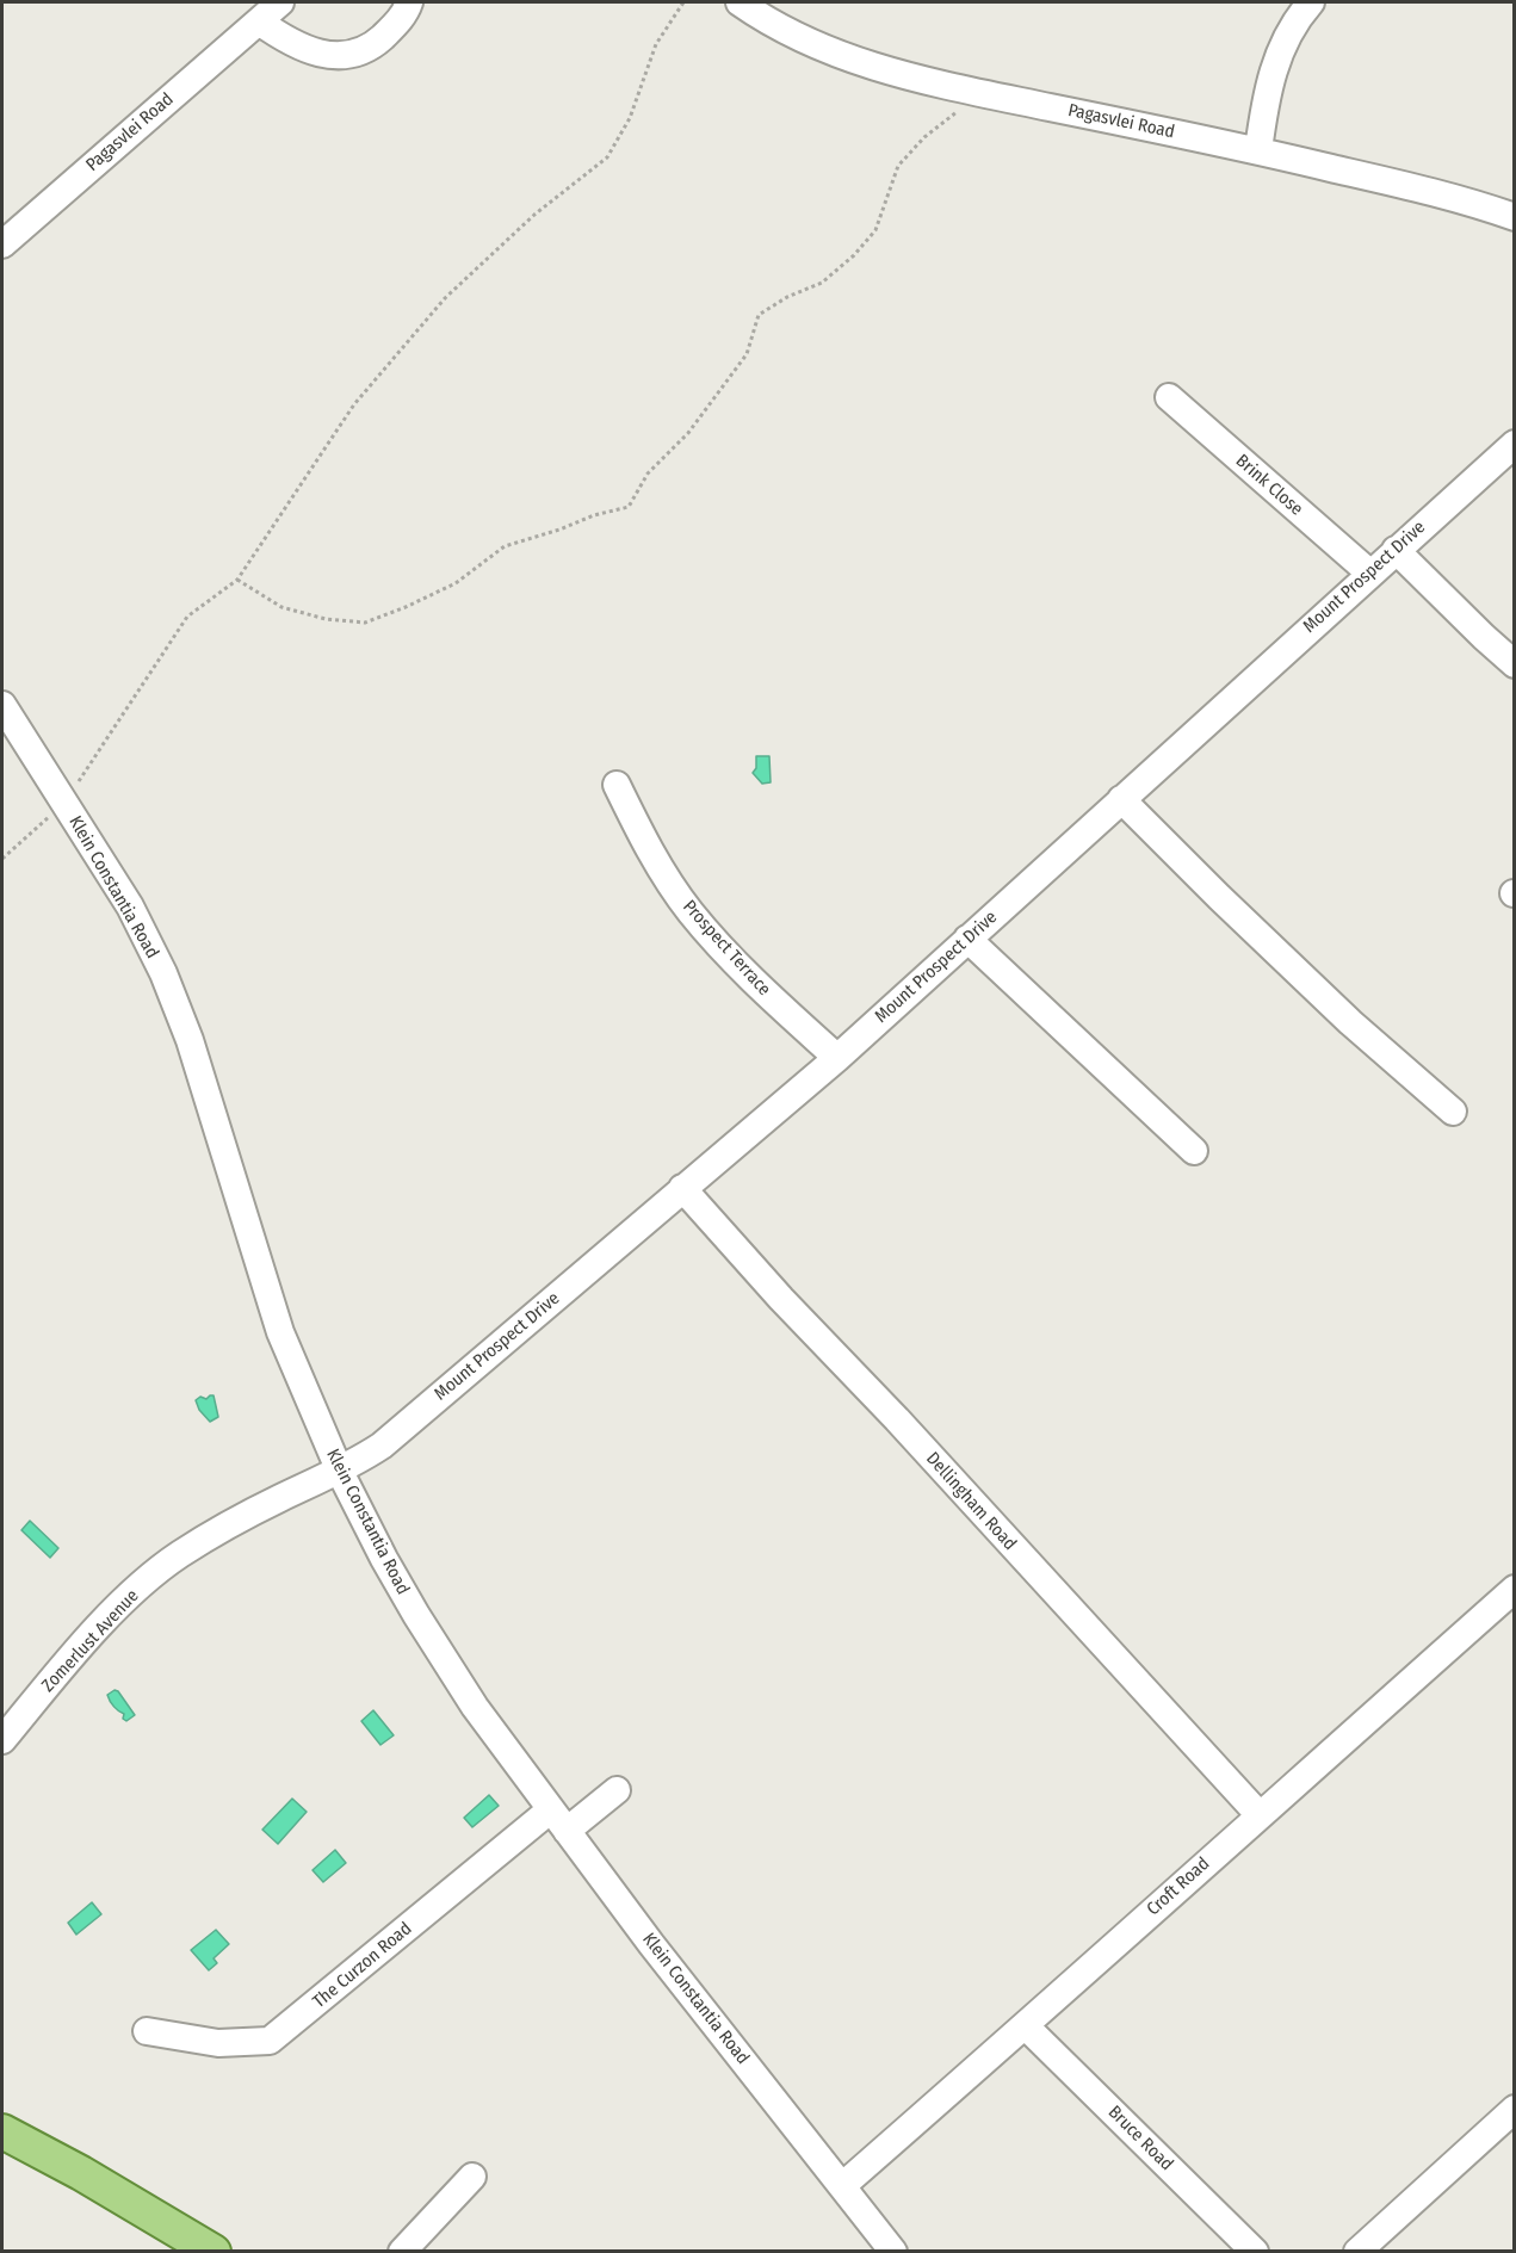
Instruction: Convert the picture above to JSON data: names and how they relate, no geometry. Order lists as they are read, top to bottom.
{
  "streets": {
    "street": [
      "Pagasvlei Road",
      "Brink Close",
      "Mount Prospect Drive",
      "Klein Constantia Road",
      "Prospect Terrace",
      "Dellingham Road",
      "Zomerlust Avenue",
      "Croft Road",
      "The Curzon Road",
      "Bruce Road"
    ]
  },
  "crossings": [
    ["Brink Close", "Mount Prospect Drive"],
    ["Mount Prospect Drive", "Klein Constantia Road"],
    ["Mount Prospect Drive", "Prospect Terrace"],
    ["Mount Prospect Drive", "Dellingham Road"],
    ["Mount Prospect Drive", "Zomerlust Avenue"],
    ["Klein Constantia Road", "Zomerlust Avenue"],
    ["Klein Constantia Road", "Croft Road"],
    ["Klein Constantia Road", "The Curzon Road"],
    ["Dellingham Road", "Croft Road"],
    ["Croft Road", "Bruce Road"]
  ]
}
